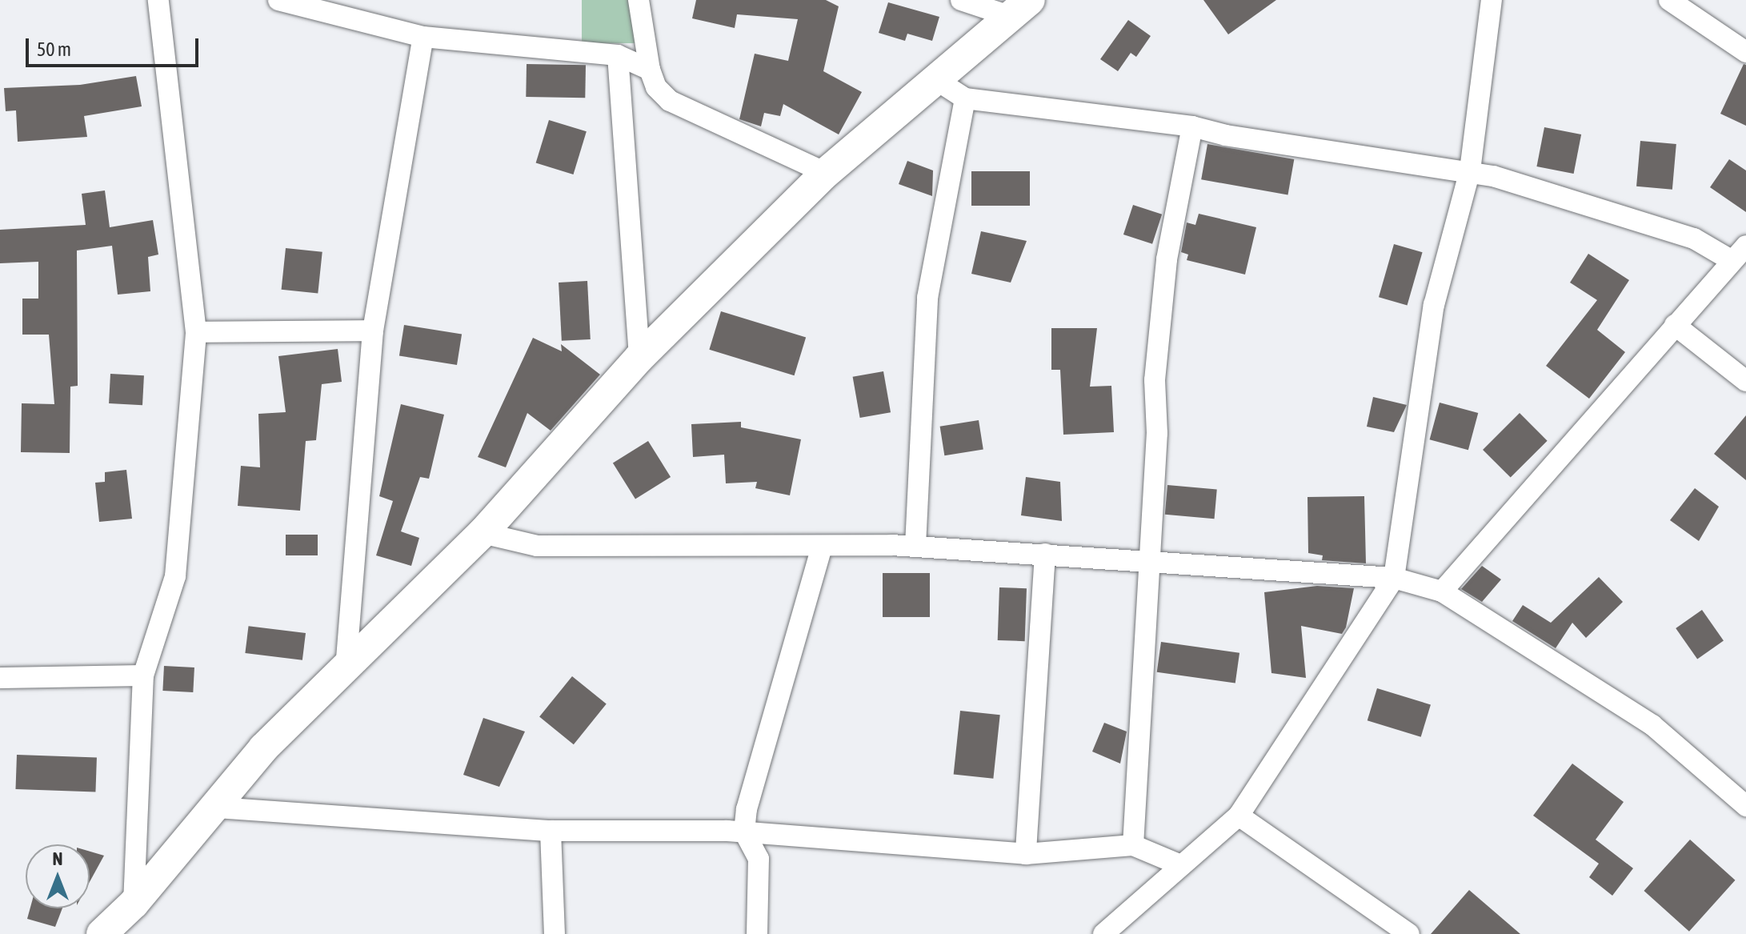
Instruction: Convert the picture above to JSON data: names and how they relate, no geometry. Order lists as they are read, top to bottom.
{
  "scale_bar": "50 m",
  "north": "top"
}
